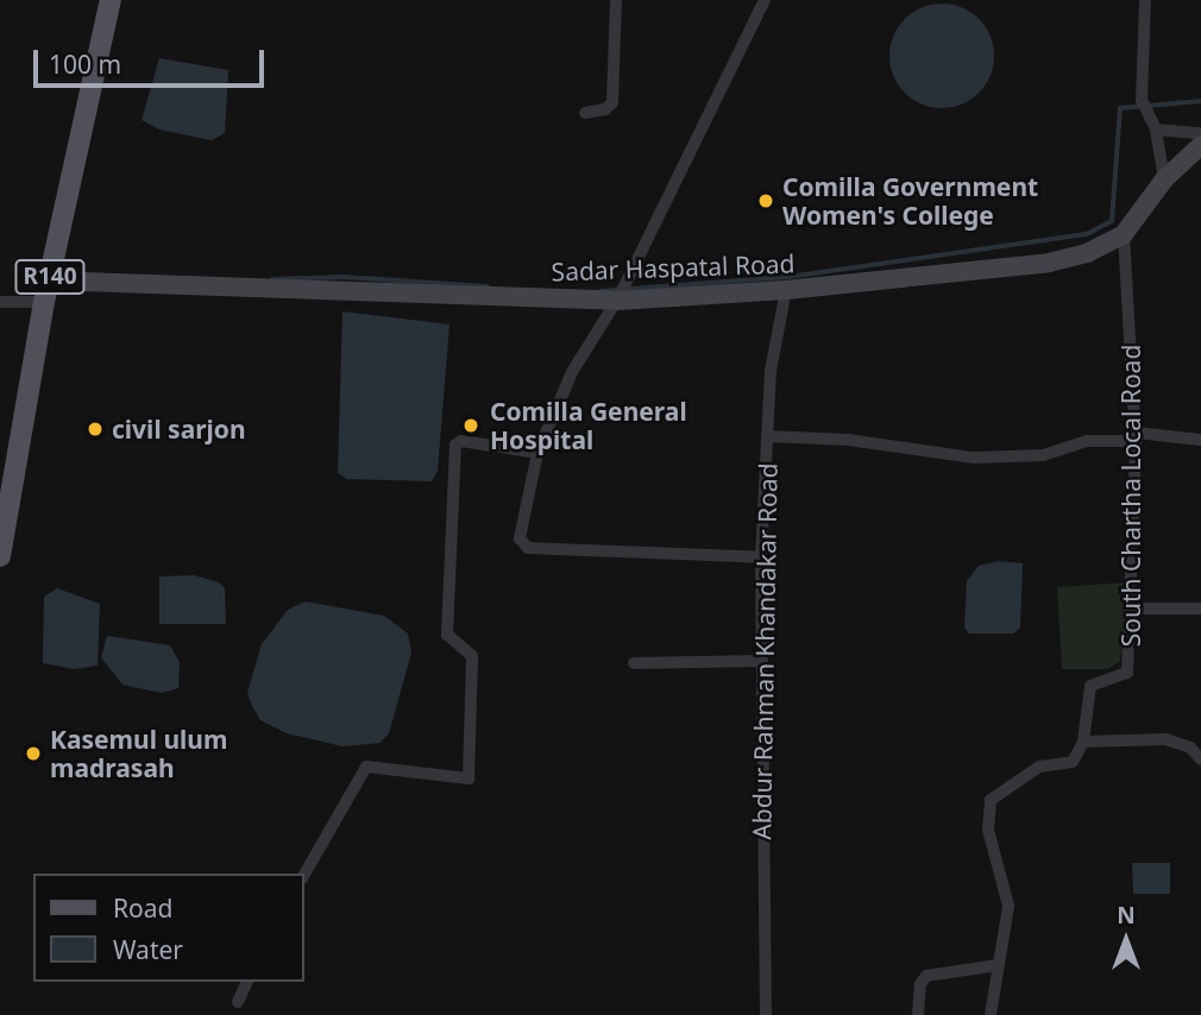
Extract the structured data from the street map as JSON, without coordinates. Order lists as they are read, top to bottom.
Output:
{
  "streets": {
    "main road": ["R140"],
    "street": ["Sadar Haspatal Road", "South Chartha Local Road", "Abdur Rahman Khandakar Road"]
  },
  "crossings": [
    ["Sadar Haspatal Road", "R140"],
    ["Sadar Haspatal Road", "South Chartha Local Road"],
    ["Sadar Haspatal Road", "Abdur Rahman Khandakar Road"]
  ],
  "places": [
    "Comilla Government Women's College",
    "Comilla General Hospital",
    "civil sarjon",
    "Kasemul ulum madrasah"
  ],
  "legend": ["Road", "Water"],
  "scale_bar": "100 m",
  "north": "top"
}
